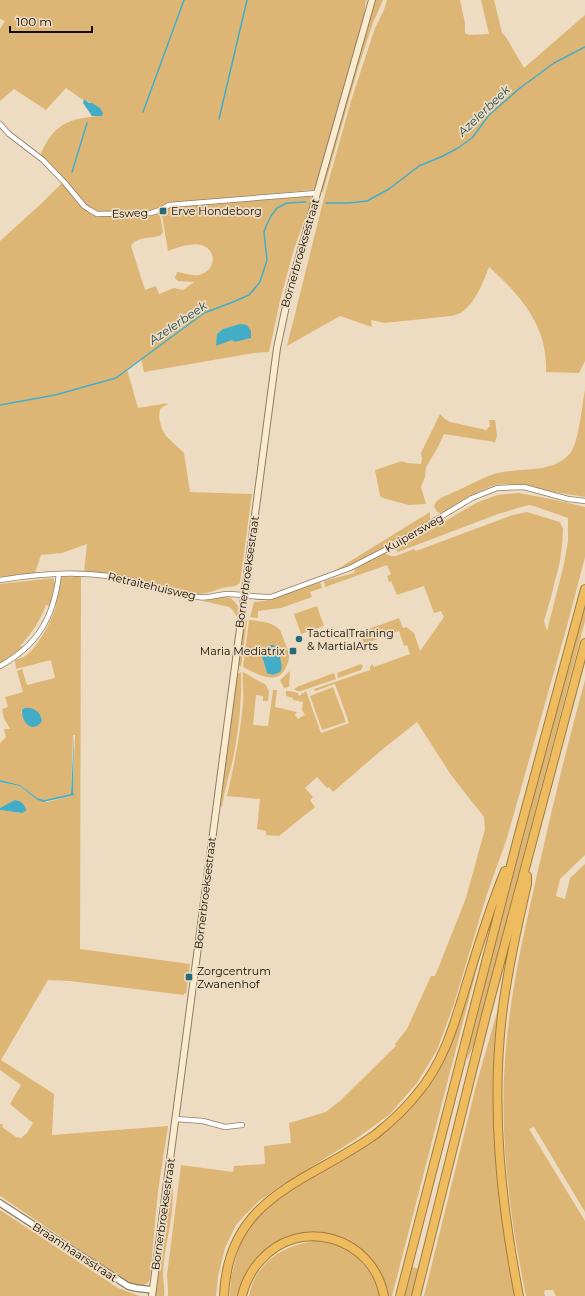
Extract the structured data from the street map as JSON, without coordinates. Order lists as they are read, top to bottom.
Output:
{
  "streets": {
    "main road": ["Bornerbroeksestraat"],
    "street": [
      "Esweg",
      "Kuipersweg",
      "Retraitehuisweg",
      "Braamhaarsstraat"
    ]
  },
  "crossings": [
    ["Esweg", "Bornerbroeksestraat"],
    ["Bornerbroeksestraat", "Kuipersweg"],
    ["Bornerbroeksestraat", "Retraitehuisweg"],
    ["Bornerbroeksestraat", "Braamhaarsstraat"],
    ["Kuipersweg", "Retraitehuisweg"]
  ],
  "water": ["Azelerbeek"],
  "places": {
    "transit": ["Erve Hondeborg", "Maria Mediatrix", "Zorgcentrum Zwanenhof"],
    "other": ["TacticalTraining & MartialArts"]
  },
  "scale_bar": "100 m"
}
